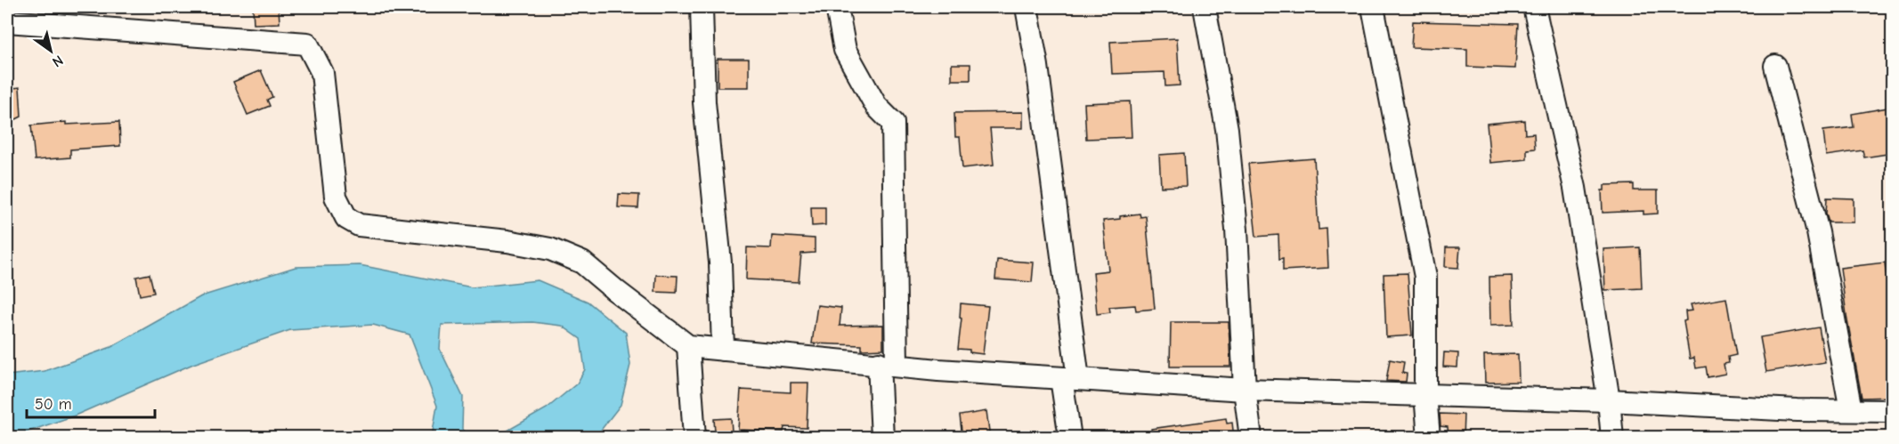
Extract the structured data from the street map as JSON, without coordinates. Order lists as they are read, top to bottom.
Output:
{
  "scale_bar": "50 m",
  "north": "bottom right"
}
